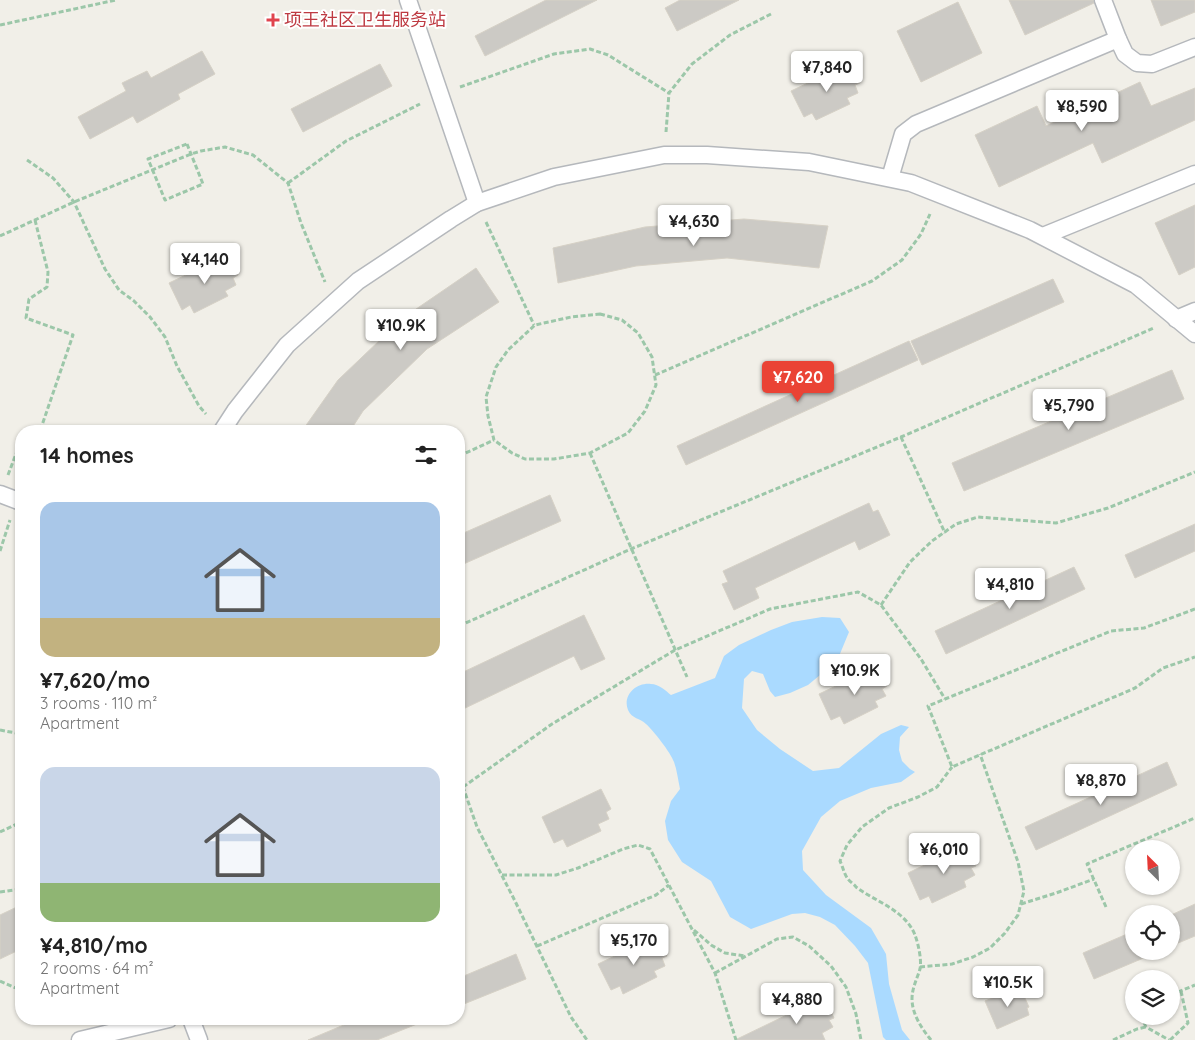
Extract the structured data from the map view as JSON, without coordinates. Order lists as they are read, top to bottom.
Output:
{
  "places": {
    "health": ["项王社区卫生服务站"]
  },
  "north": "top left",
  "page": {
    "price": [
      "¥7,840",
      "¥8,590",
      "¥4,630",
      "¥4,140",
      "¥10.9K",
      "¥7,620",
      "¥5,790",
      "¥4,810",
      "¥10.9K",
      "¥8,870",
      "¥6,010",
      "¥5,170",
      "¥10.5K",
      "¥4,880"
    ],
    "heading": "14 homes",
    "list": [
      {
        "name": "¥7,620/mo",
        "note": "3 rooms · 110 m² · Apartment"
      },
      {
        "name": "¥4,810/mo",
        "note": "2 rooms · 64 m² · Apartment"
      }
    ]
  }
}
